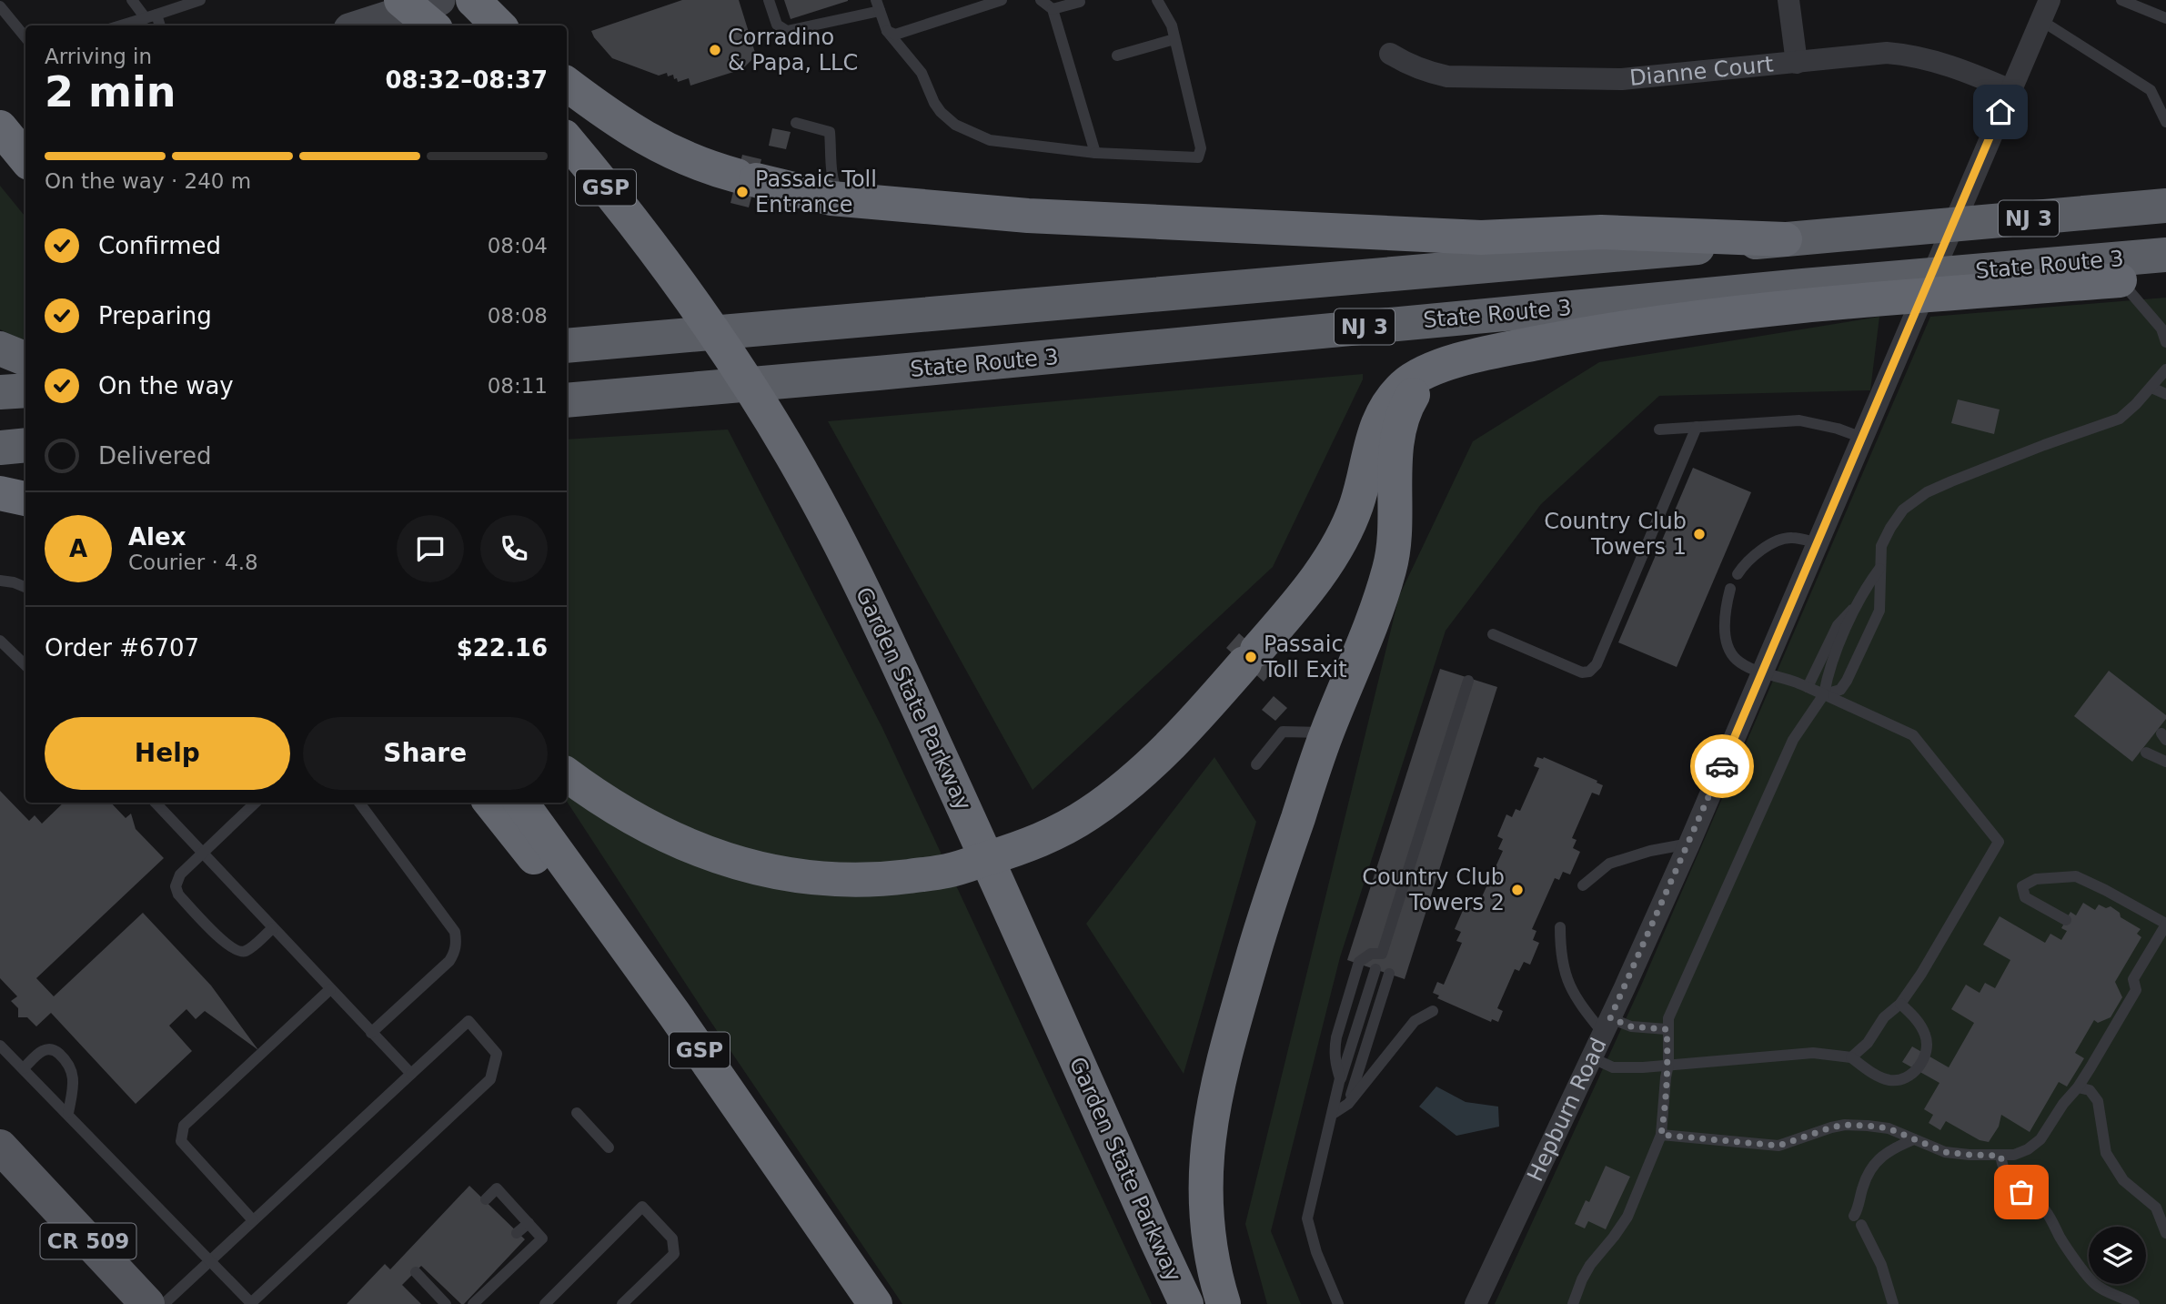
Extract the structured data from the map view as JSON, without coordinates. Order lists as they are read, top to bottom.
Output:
{
  "streets": {
    "highway": [
      "GSP",
      "NJ 3",
      "State Route 3",
      "Garden State Parkway"
    ],
    "main road": ["CR 509"],
    "street": ["Dianne Court", "Hepburn Road"]
  },
  "crossings": [
    ["Dianne Court", "Hepburn Road"]
  ],
  "places": [
    "Corradino & Papa, LLC",
    "Passaic Toll Entrance",
    "Country Club Towers 1",
    "Passaic Toll Exit",
    "Country Club Towers 2"
  ],
  "page": {
    "heading": ["2 min", "Arriving in", "08:32–08:37"],
    "panel": [
      "Alex",
      "Courier · 4.8",
      "Order #6707",
      "$22.16"
    ],
    "bar": "On the way · 240 m",
    "list": [
      ["Confirmed", "08:04"],
      ["Preparing", "08:08"],
      ["On the way", "08:11"],
      "Delivered"
    ],
    "round": "A",
    "buttons": ["Help", "Share"]
  }
}
